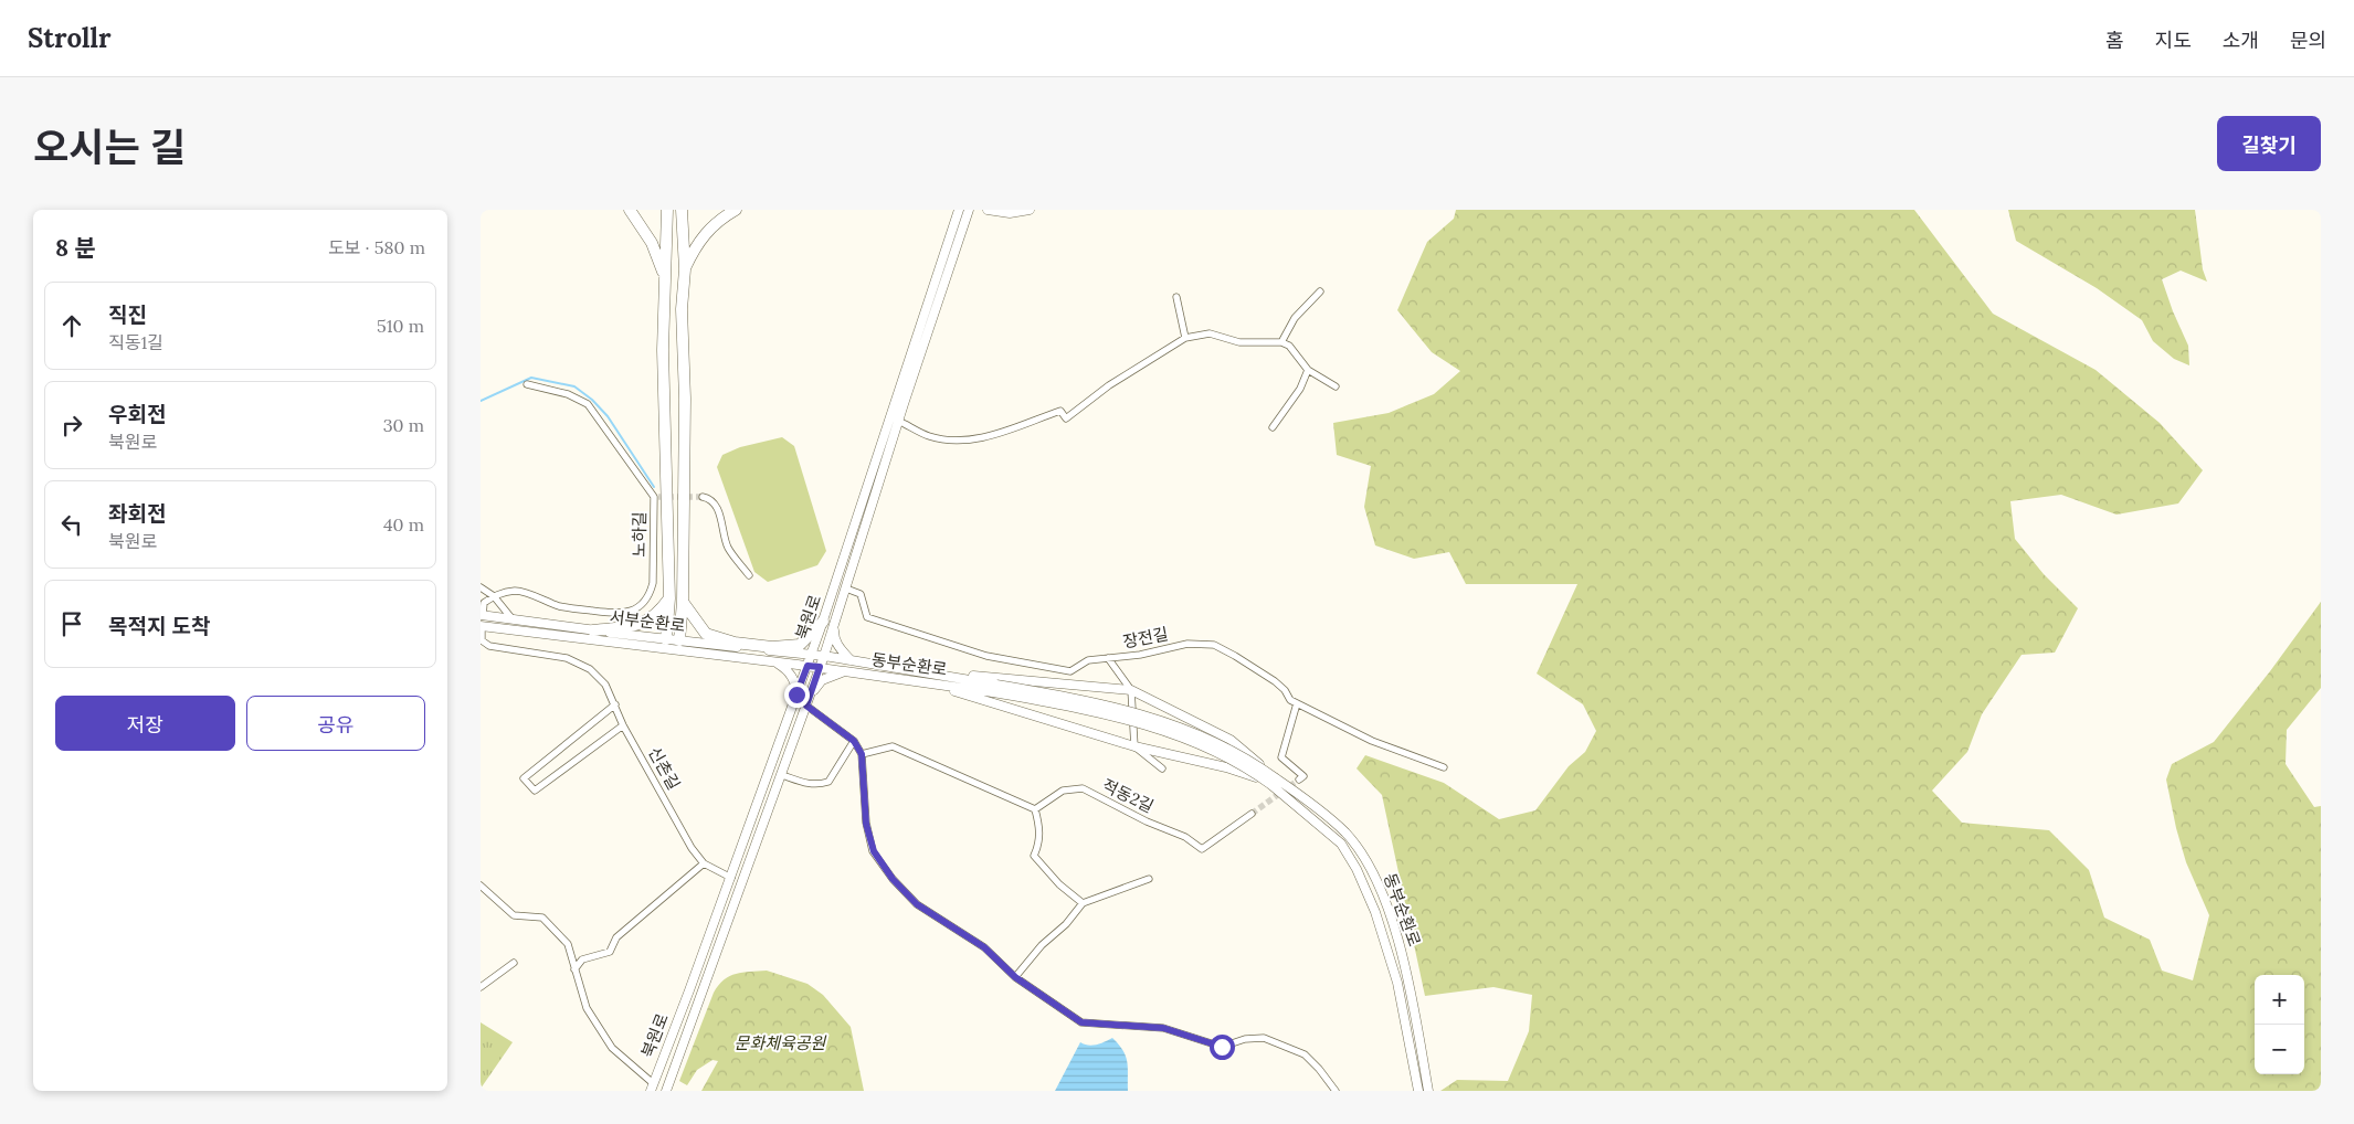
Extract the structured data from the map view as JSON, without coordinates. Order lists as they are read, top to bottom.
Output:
{
  "streets": {
    "street": [
      "노하길",
      "북원로",
      "서부순환로",
      "장전길",
      "동부순환로",
      "신촌길",
      "적동2길"
    ]
  },
  "crossings": [
    ["북원로", "서부순환로"],
    ["북원로", "장전길"],
    ["북원로", "동부순환로"],
    ["북원로", "신촌길"],
    ["서부순환로", "동부순환로"],
    ["서부순환로", "신촌길"]
  ],
  "parks": ["문화체육공원"],
  "page": {
    "header": "Strollr",
    "nav": [
      "홈",
      "지도",
      "소개",
      "문의"
    ],
    "title": "오시는 길",
    "buttons": [
      "길찾기",
      ["저장", "공유"]
    ],
    "heading": ["8 분", "도보 · 580 m"],
    "list": [
      ["직진", "직동1길", "510 m"],
      ["우회전", "북원로", "30 m"],
      ["좌회전", "북원로", "40 m"],
      "목적지 도착"
    ],
    "map_buttons": ["+", "−"]
  }
}
